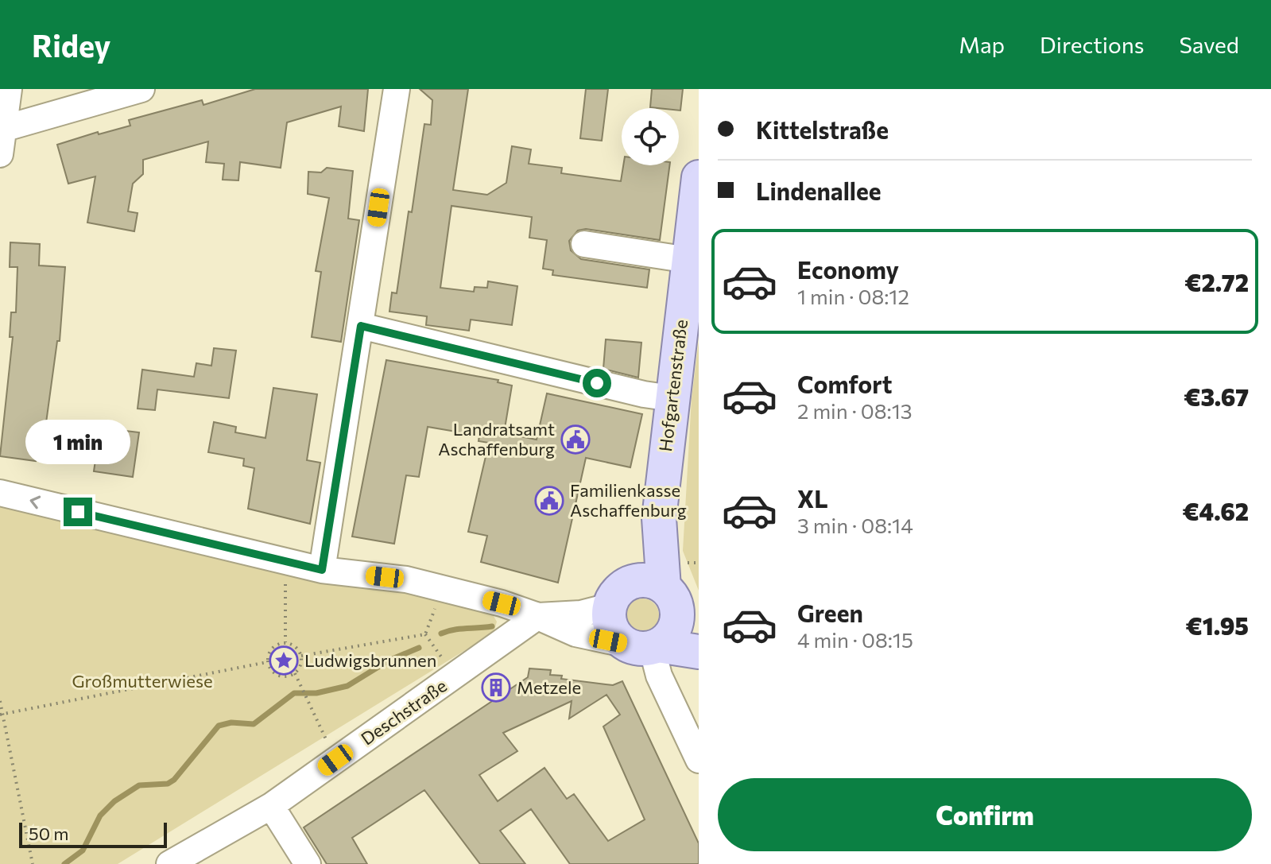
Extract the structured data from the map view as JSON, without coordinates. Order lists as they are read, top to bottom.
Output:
{
  "streets": {
    "main road": ["Hofgartenstraße"],
    "street": ["Deschstraße"]
  },
  "parks": ["Großmutterwiese"],
  "places": {
    "public building": ["Landratsamt Aschaffenburg", "Familienkasse Aschaffenburg"],
    "place": ["Ludwigsbrunnen"],
    "building": ["Metzele"]
  },
  "scale_bar": "50 m",
  "page": {
    "header": "Ridey",
    "nav": ["Map", "Directions", "Saved"],
    "banner": ["Kittelstraße", "Lindenallee"],
    "list": [
      {
        "name": "Economy",
        "note": "1 min · 08:12",
        "value": "€2.72"
      },
      {
        "name": "Comfort",
        "note": "2 min · 08:13",
        "value": "€3.67"
      },
      {
        "name": "XL",
        "note": "3 min · 08:14",
        "value": "€4.62"
      },
      {
        "name": "Green",
        "note": "4 min · 08:15",
        "value": "€1.95"
      }
    ],
    "bubble": "1 min",
    "buttons": "Confirm",
    "scale": "50 m"
  }
}
